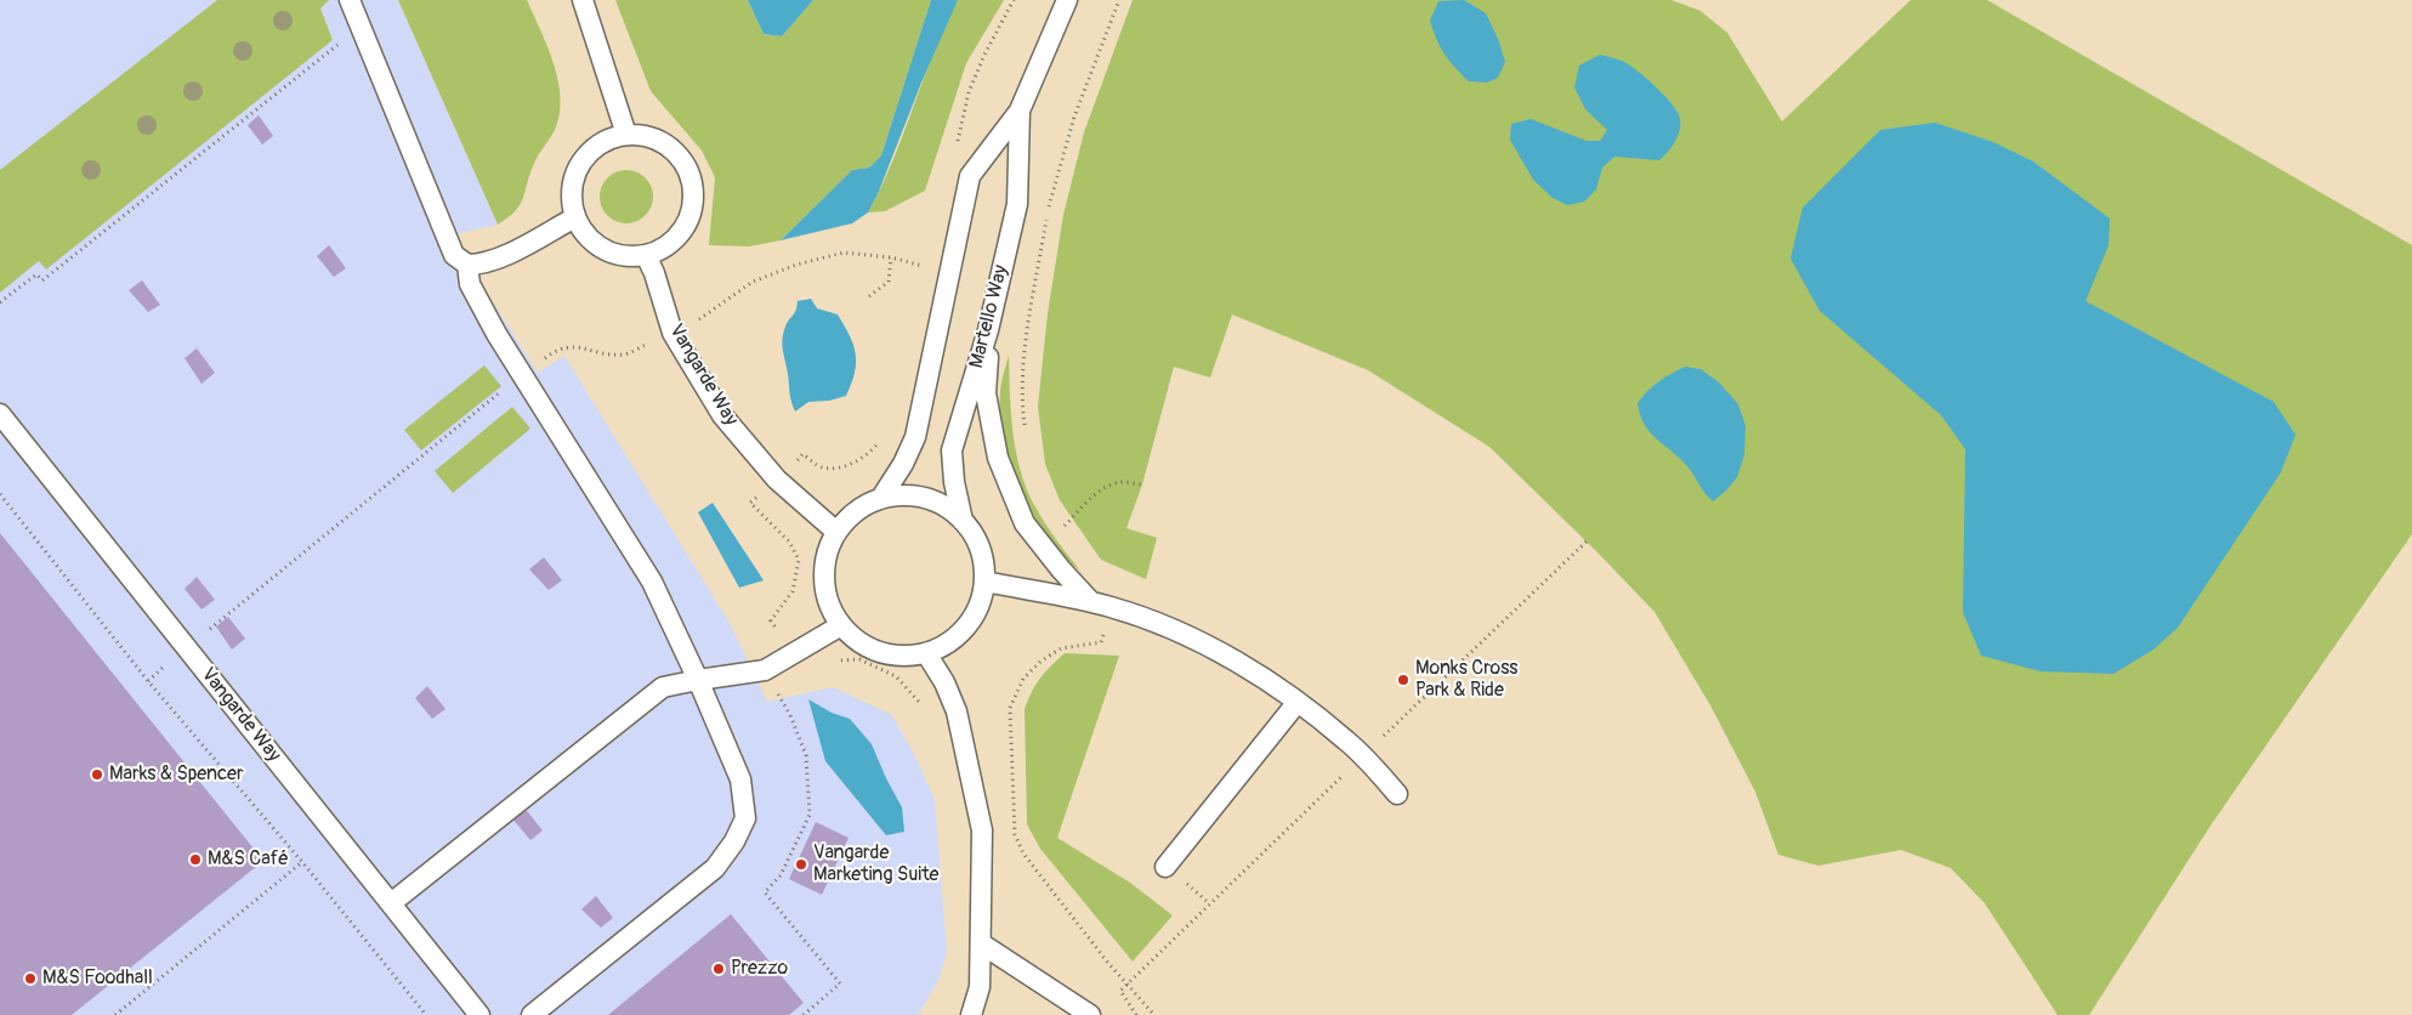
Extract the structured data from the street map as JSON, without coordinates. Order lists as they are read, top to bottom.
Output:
{
  "streets": {
    "lane": ["Martello Way", "Vangarde Way"]
  },
  "crossings": [
    ["Martello Way", "Vangarde Way"]
  ],
  "places": [
    "Monks Cross Park & Ride",
    "Marks & Spencer",
    "M&S Café",
    "Vangarde Marketing Suite",
    "Prezzo",
    "M&S Foodhall"
  ]
}
